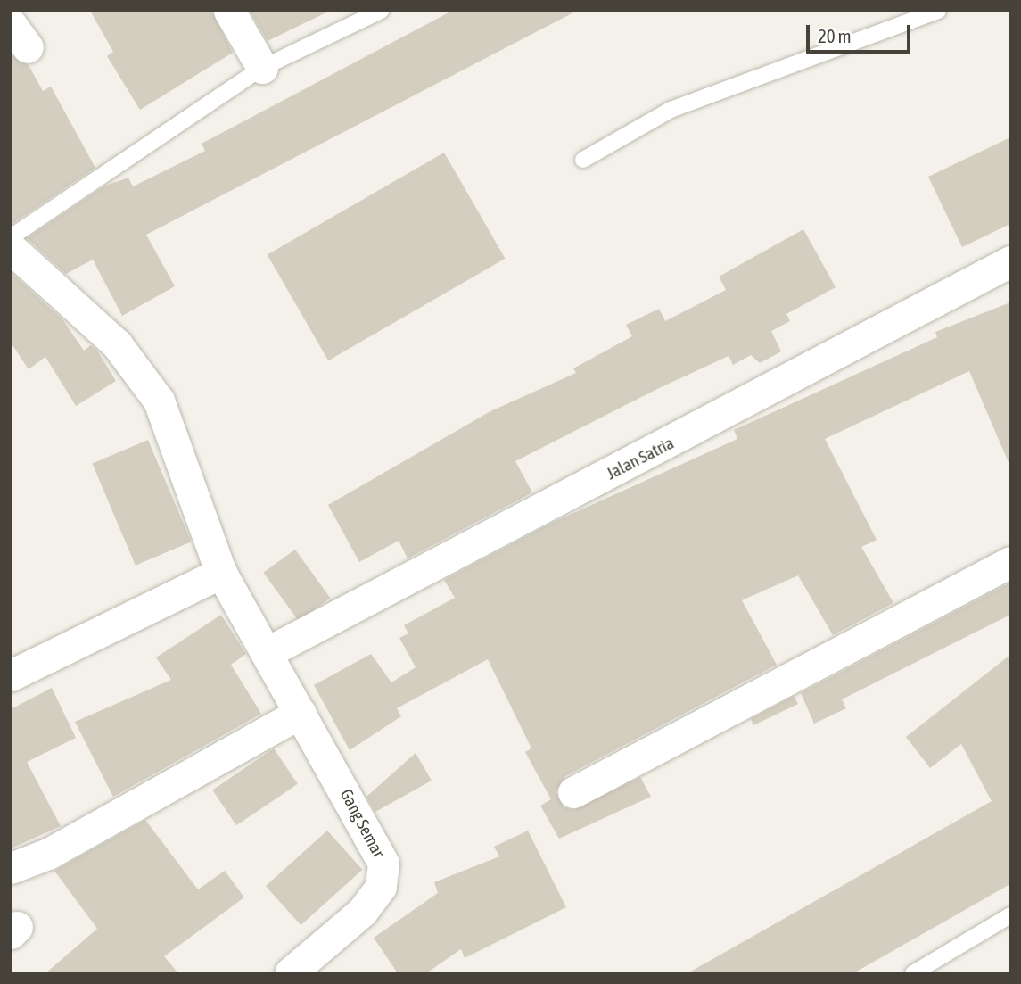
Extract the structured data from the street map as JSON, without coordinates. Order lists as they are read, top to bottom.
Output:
{
  "streets": {
    "street": ["Jalan Satria", "Gang Semar"]
  },
  "crossings": [
    ["Jalan Satria", "Gang Semar"]
  ],
  "scale_bar": "20 m"
}
